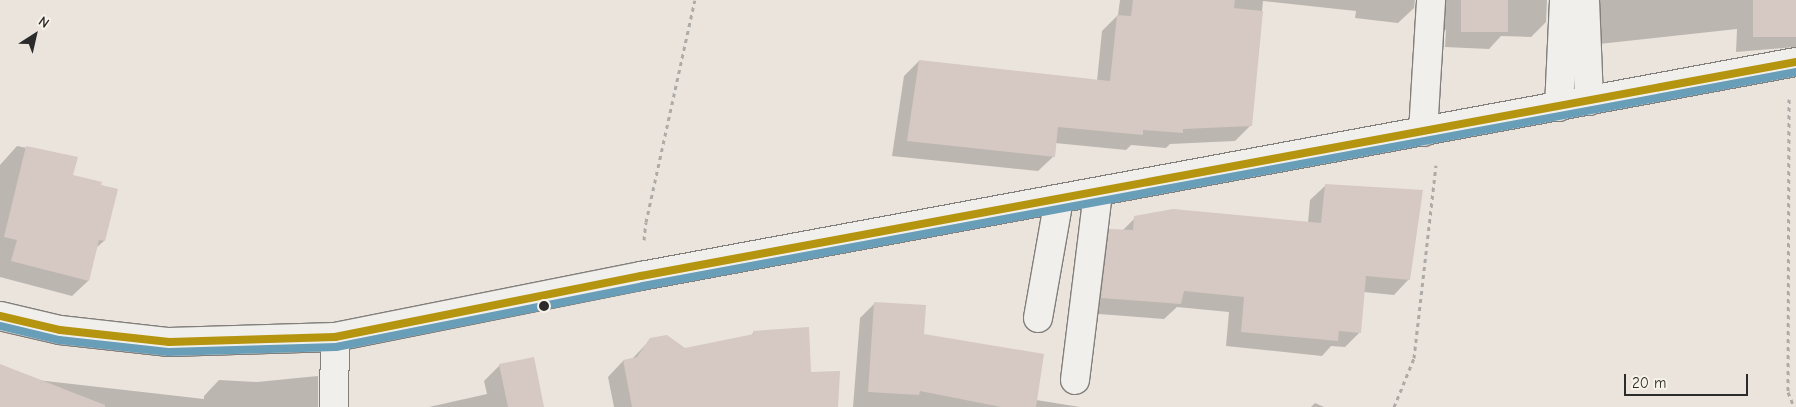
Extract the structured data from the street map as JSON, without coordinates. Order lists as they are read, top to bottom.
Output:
{
  "scale_bar": "20 m",
  "north": "top right"
}
